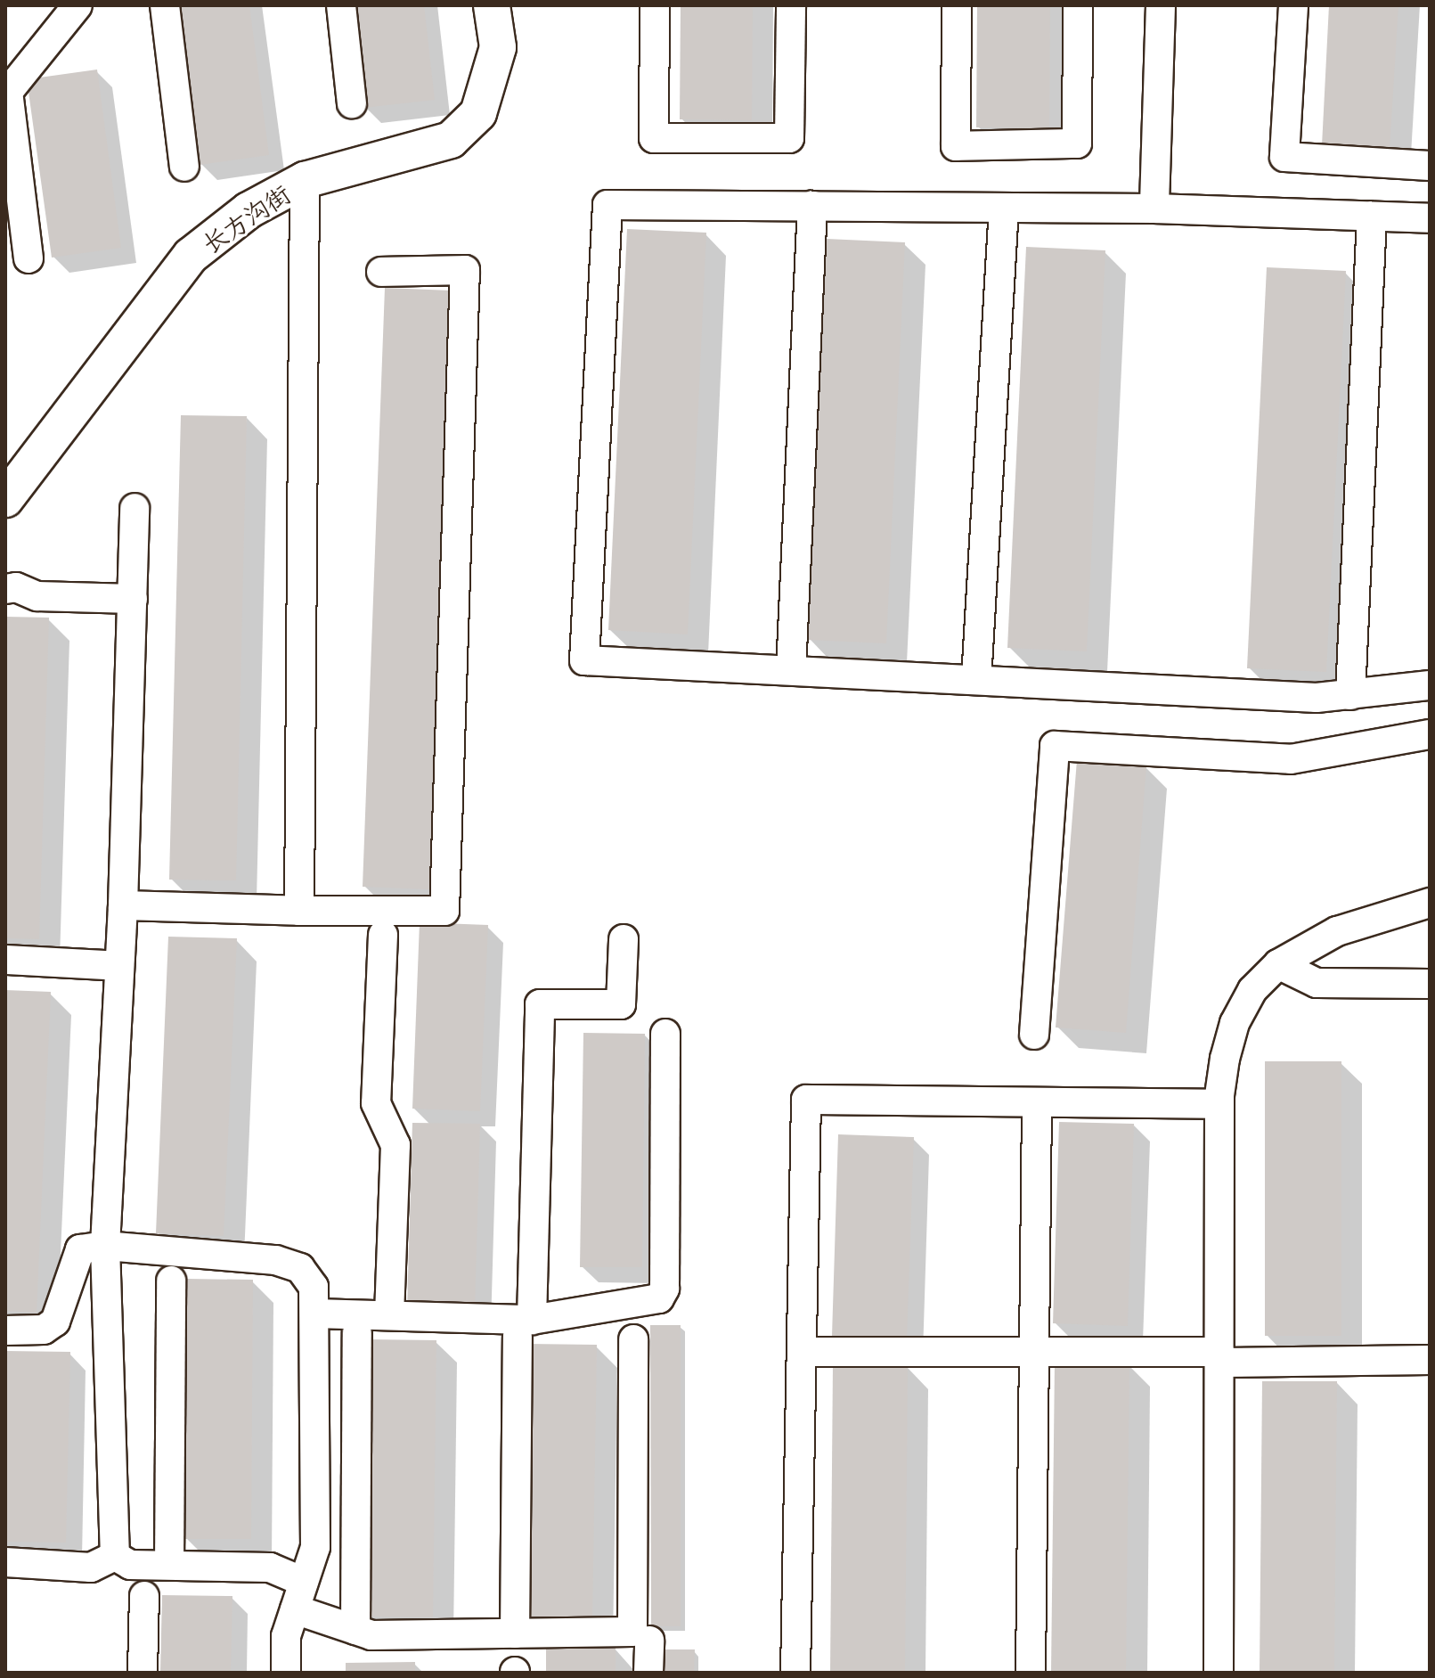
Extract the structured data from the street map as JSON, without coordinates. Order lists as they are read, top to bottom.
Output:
{
  "streets": {
    "street": ["长方沟街"]
  }
}
